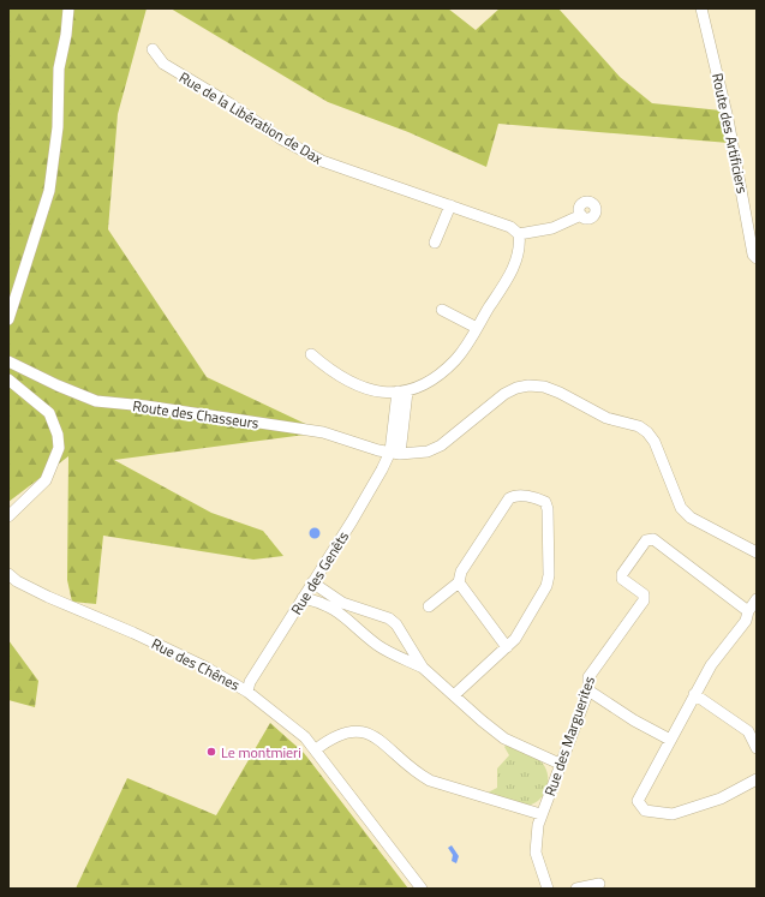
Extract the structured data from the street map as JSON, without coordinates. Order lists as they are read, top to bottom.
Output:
{
  "streets": {
    "street": [
      "Rue de la Libération de Dax",
      "Route des Artificiers",
      "Route des Chasseurs",
      "Rue des Genêts",
      "Rue des Chênes",
      "Rue des Marguerites"
    ]
  },
  "crossings": [
    ["Route des Chasseurs", "Rue des Genêts"],
    ["Rue des Genêts", "Rue des Chênes"]
  ],
  "places": ["Le montmieri"]
}
